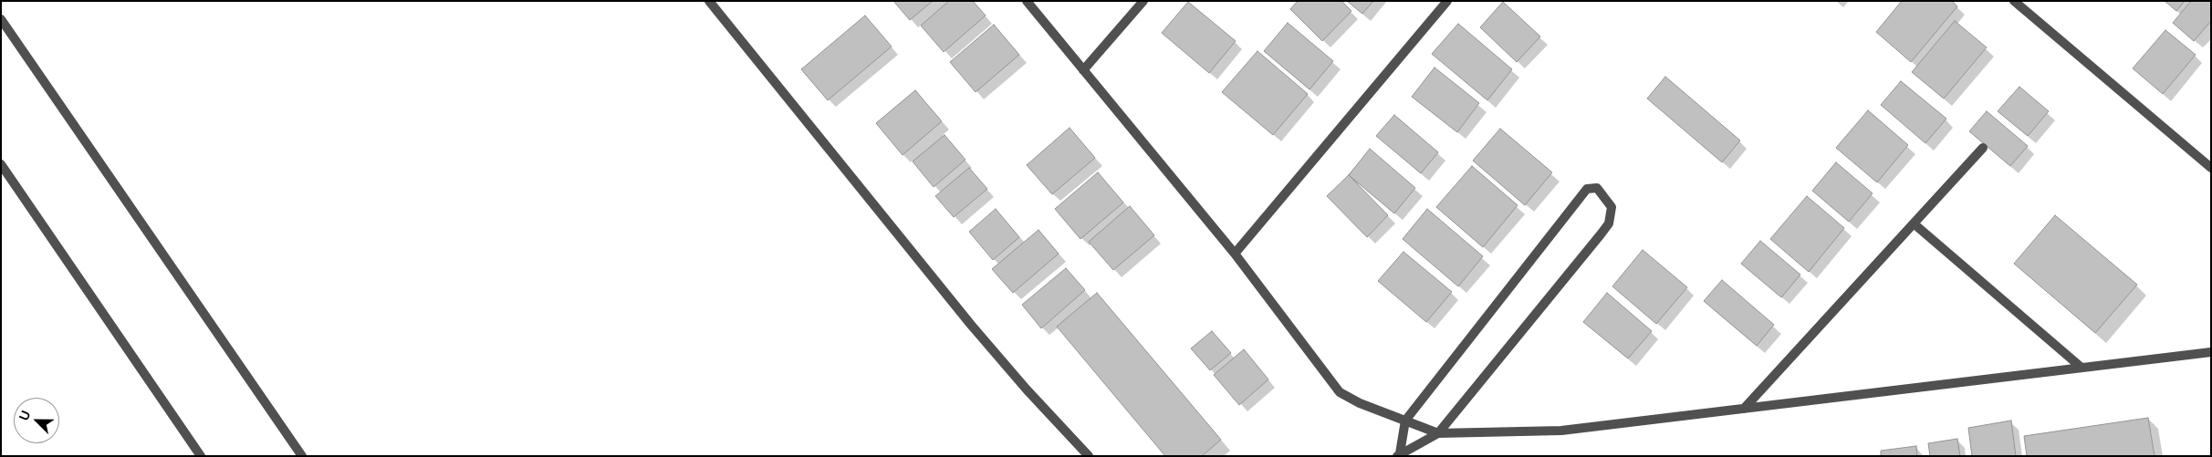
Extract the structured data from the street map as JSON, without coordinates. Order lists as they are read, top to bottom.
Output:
{
  "north": "top left"
}
